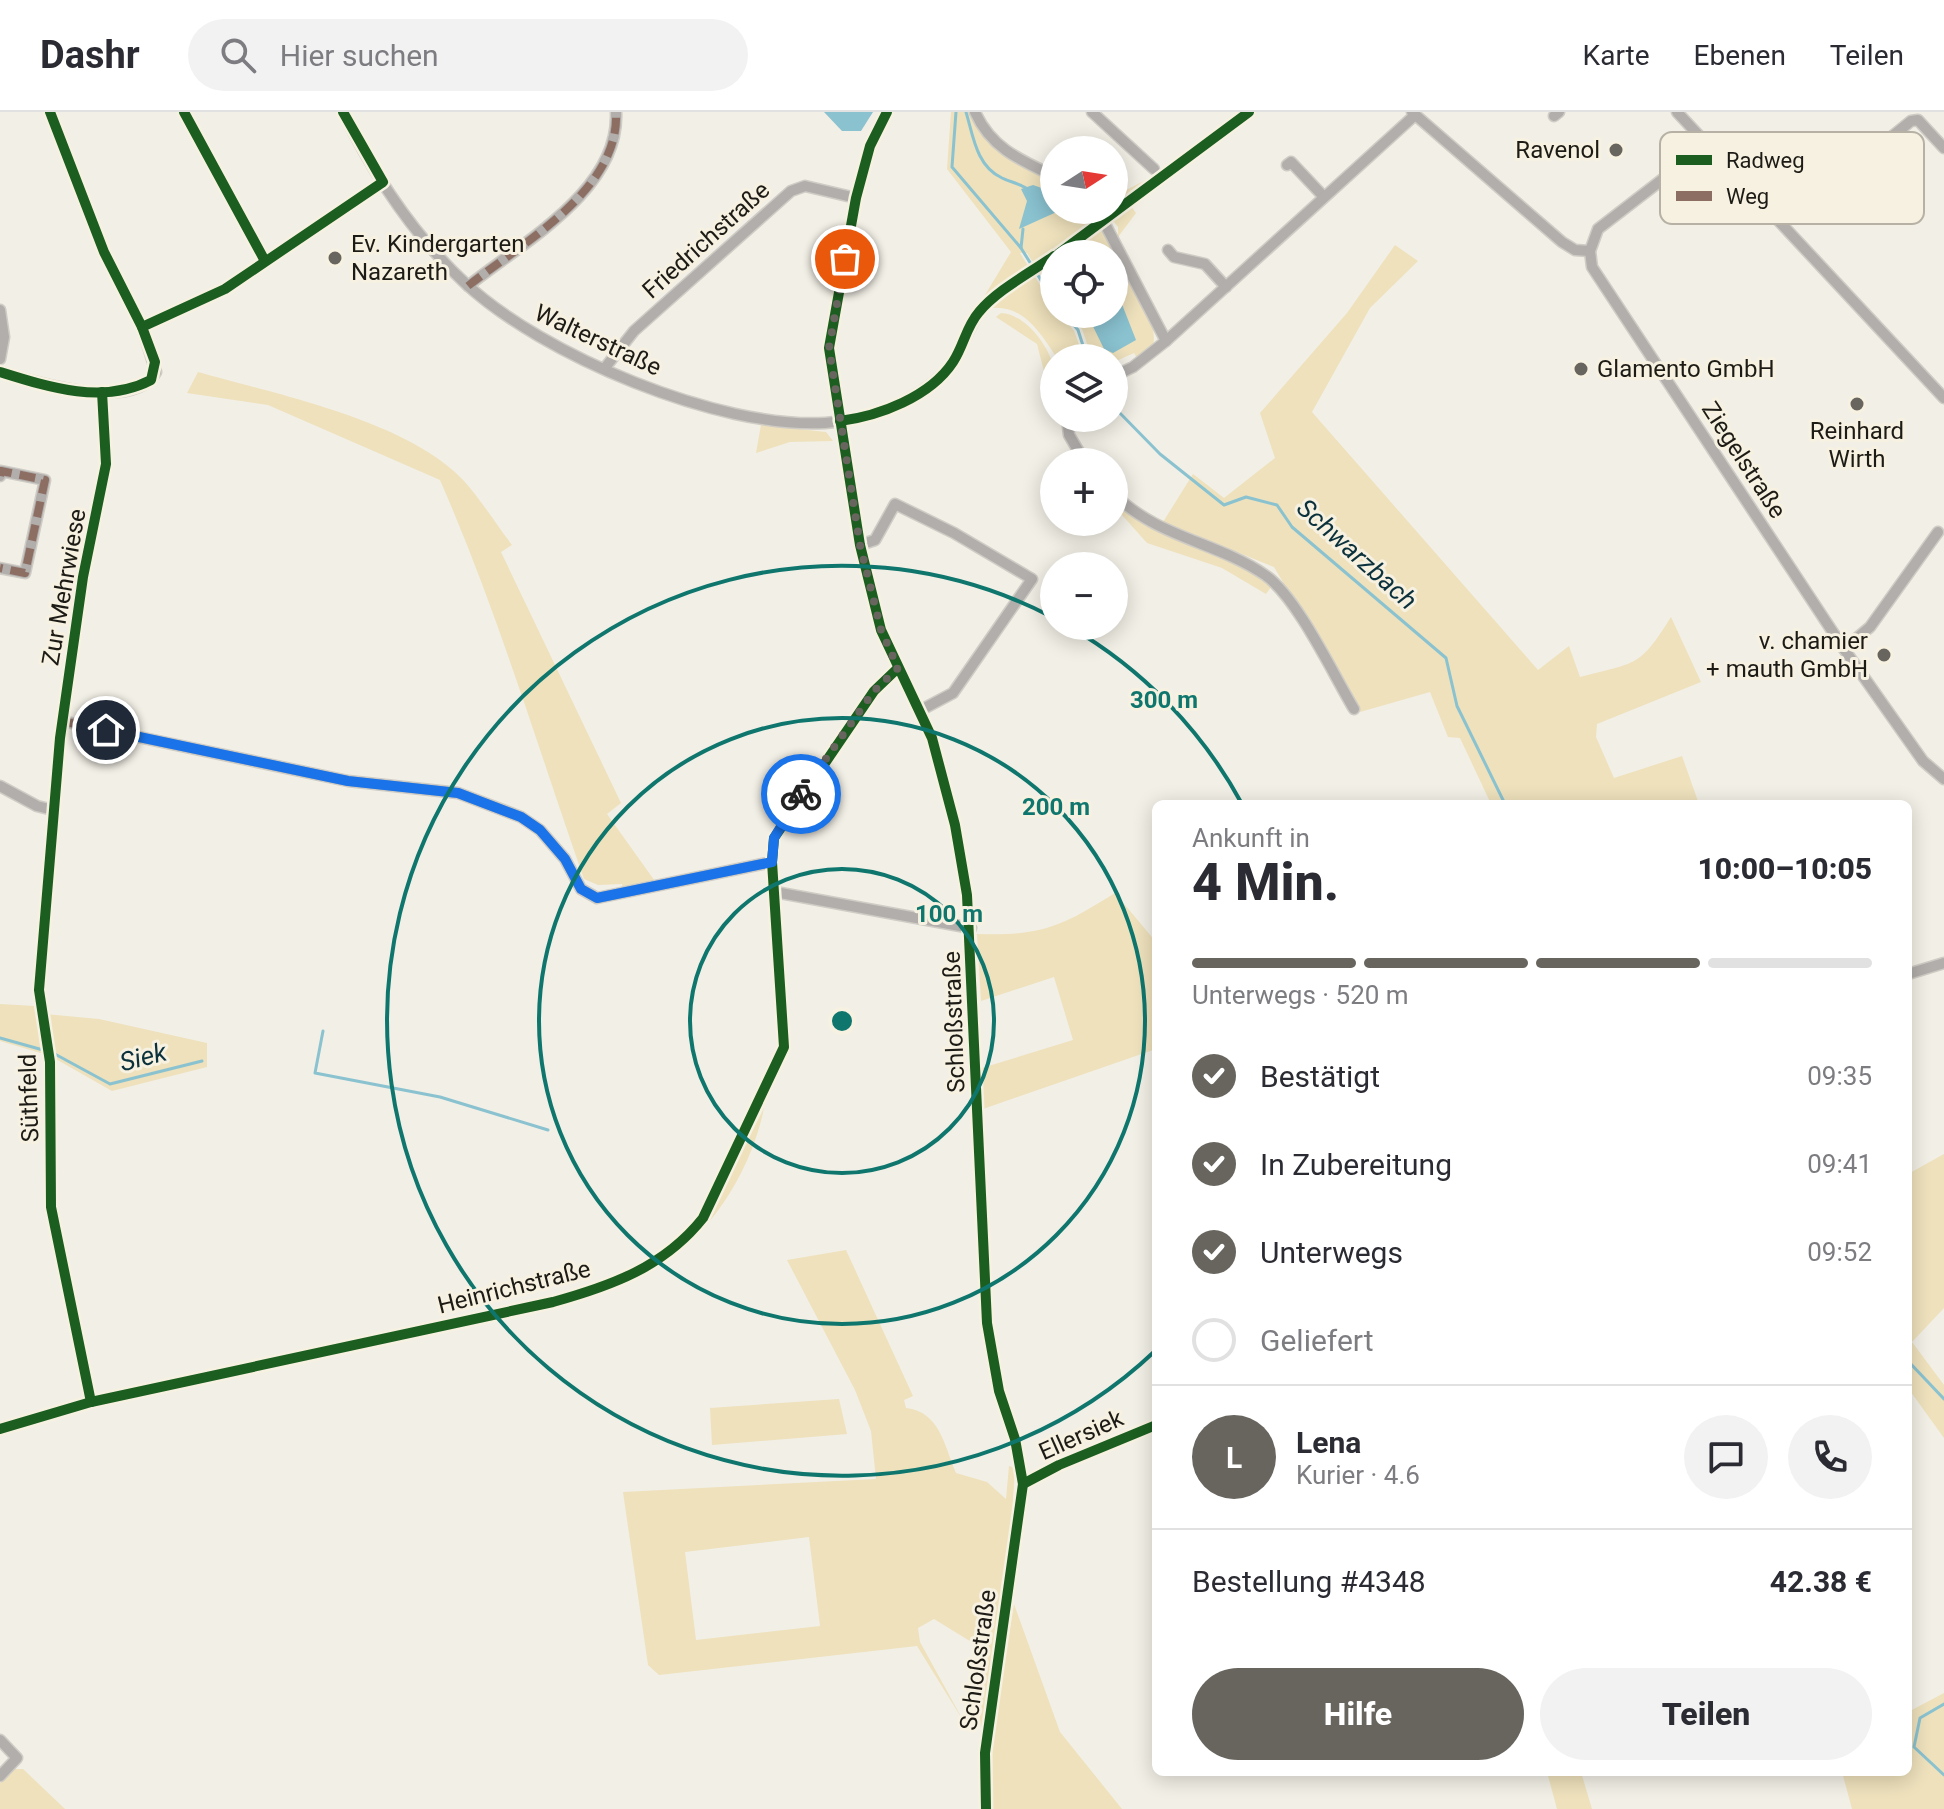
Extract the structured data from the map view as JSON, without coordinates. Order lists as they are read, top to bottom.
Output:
{
  "streets": {
    "street": [
      "Friedrichstraße",
      "Walterstraße",
      "Ziegelstraße",
      "Zur Mehrwiese",
      "Schloßstraße",
      "Süthfeld",
      "Heinrichstraße",
      "Ellersiek"
    ]
  },
  "crossings": [
    ["Friedrichstraße", "Walterstraße"],
    ["Friedrichstraße", "Schloßstraße"],
    ["Walterstraße", "Schloßstraße"],
    ["Zur Mehrwiese", "Süthfeld"],
    ["Schloßstraße", "Heinrichstraße"],
    ["Schloßstraße", "Ellersiek"],
    ["Süthfeld", "Heinrichstraße"]
  ],
  "water": ["Schwarzbach", "Siek"],
  "places": [
    "Ravenol",
    "Ev. Kindergarten Nazareth",
    "Glamento GmbH",
    "Reinhard Wirth",
    "v. chamier + mauth GmbH"
  ],
  "legend": ["Radweg", "Weg"],
  "north": "right",
  "page": {
    "header": "Dashr",
    "search": "Hier suchen",
    "nav": ["Karte", "Ebenen", "Teilen"],
    "map_buttons": ["+", "−"],
    "heading": ["4 Min.", "Ankunft in", "10:00–10:05"],
    "panel": [
      "Lena",
      "Kurier · 4.6",
      "Bestellung #4348",
      "42.38 €"
    ],
    "bar": "Unterwegs · 520 m",
    "list": [
      ["Bestätigt", "09:35"],
      ["In Zubereitung", "09:41"],
      ["Unterwegs", "09:52"],
      "Geliefert"
    ],
    "round": "L",
    "buttons": ["Hilfe", "Teilen"]
  },
  "rings": ["300 m", "200 m", "100 m"]
}
